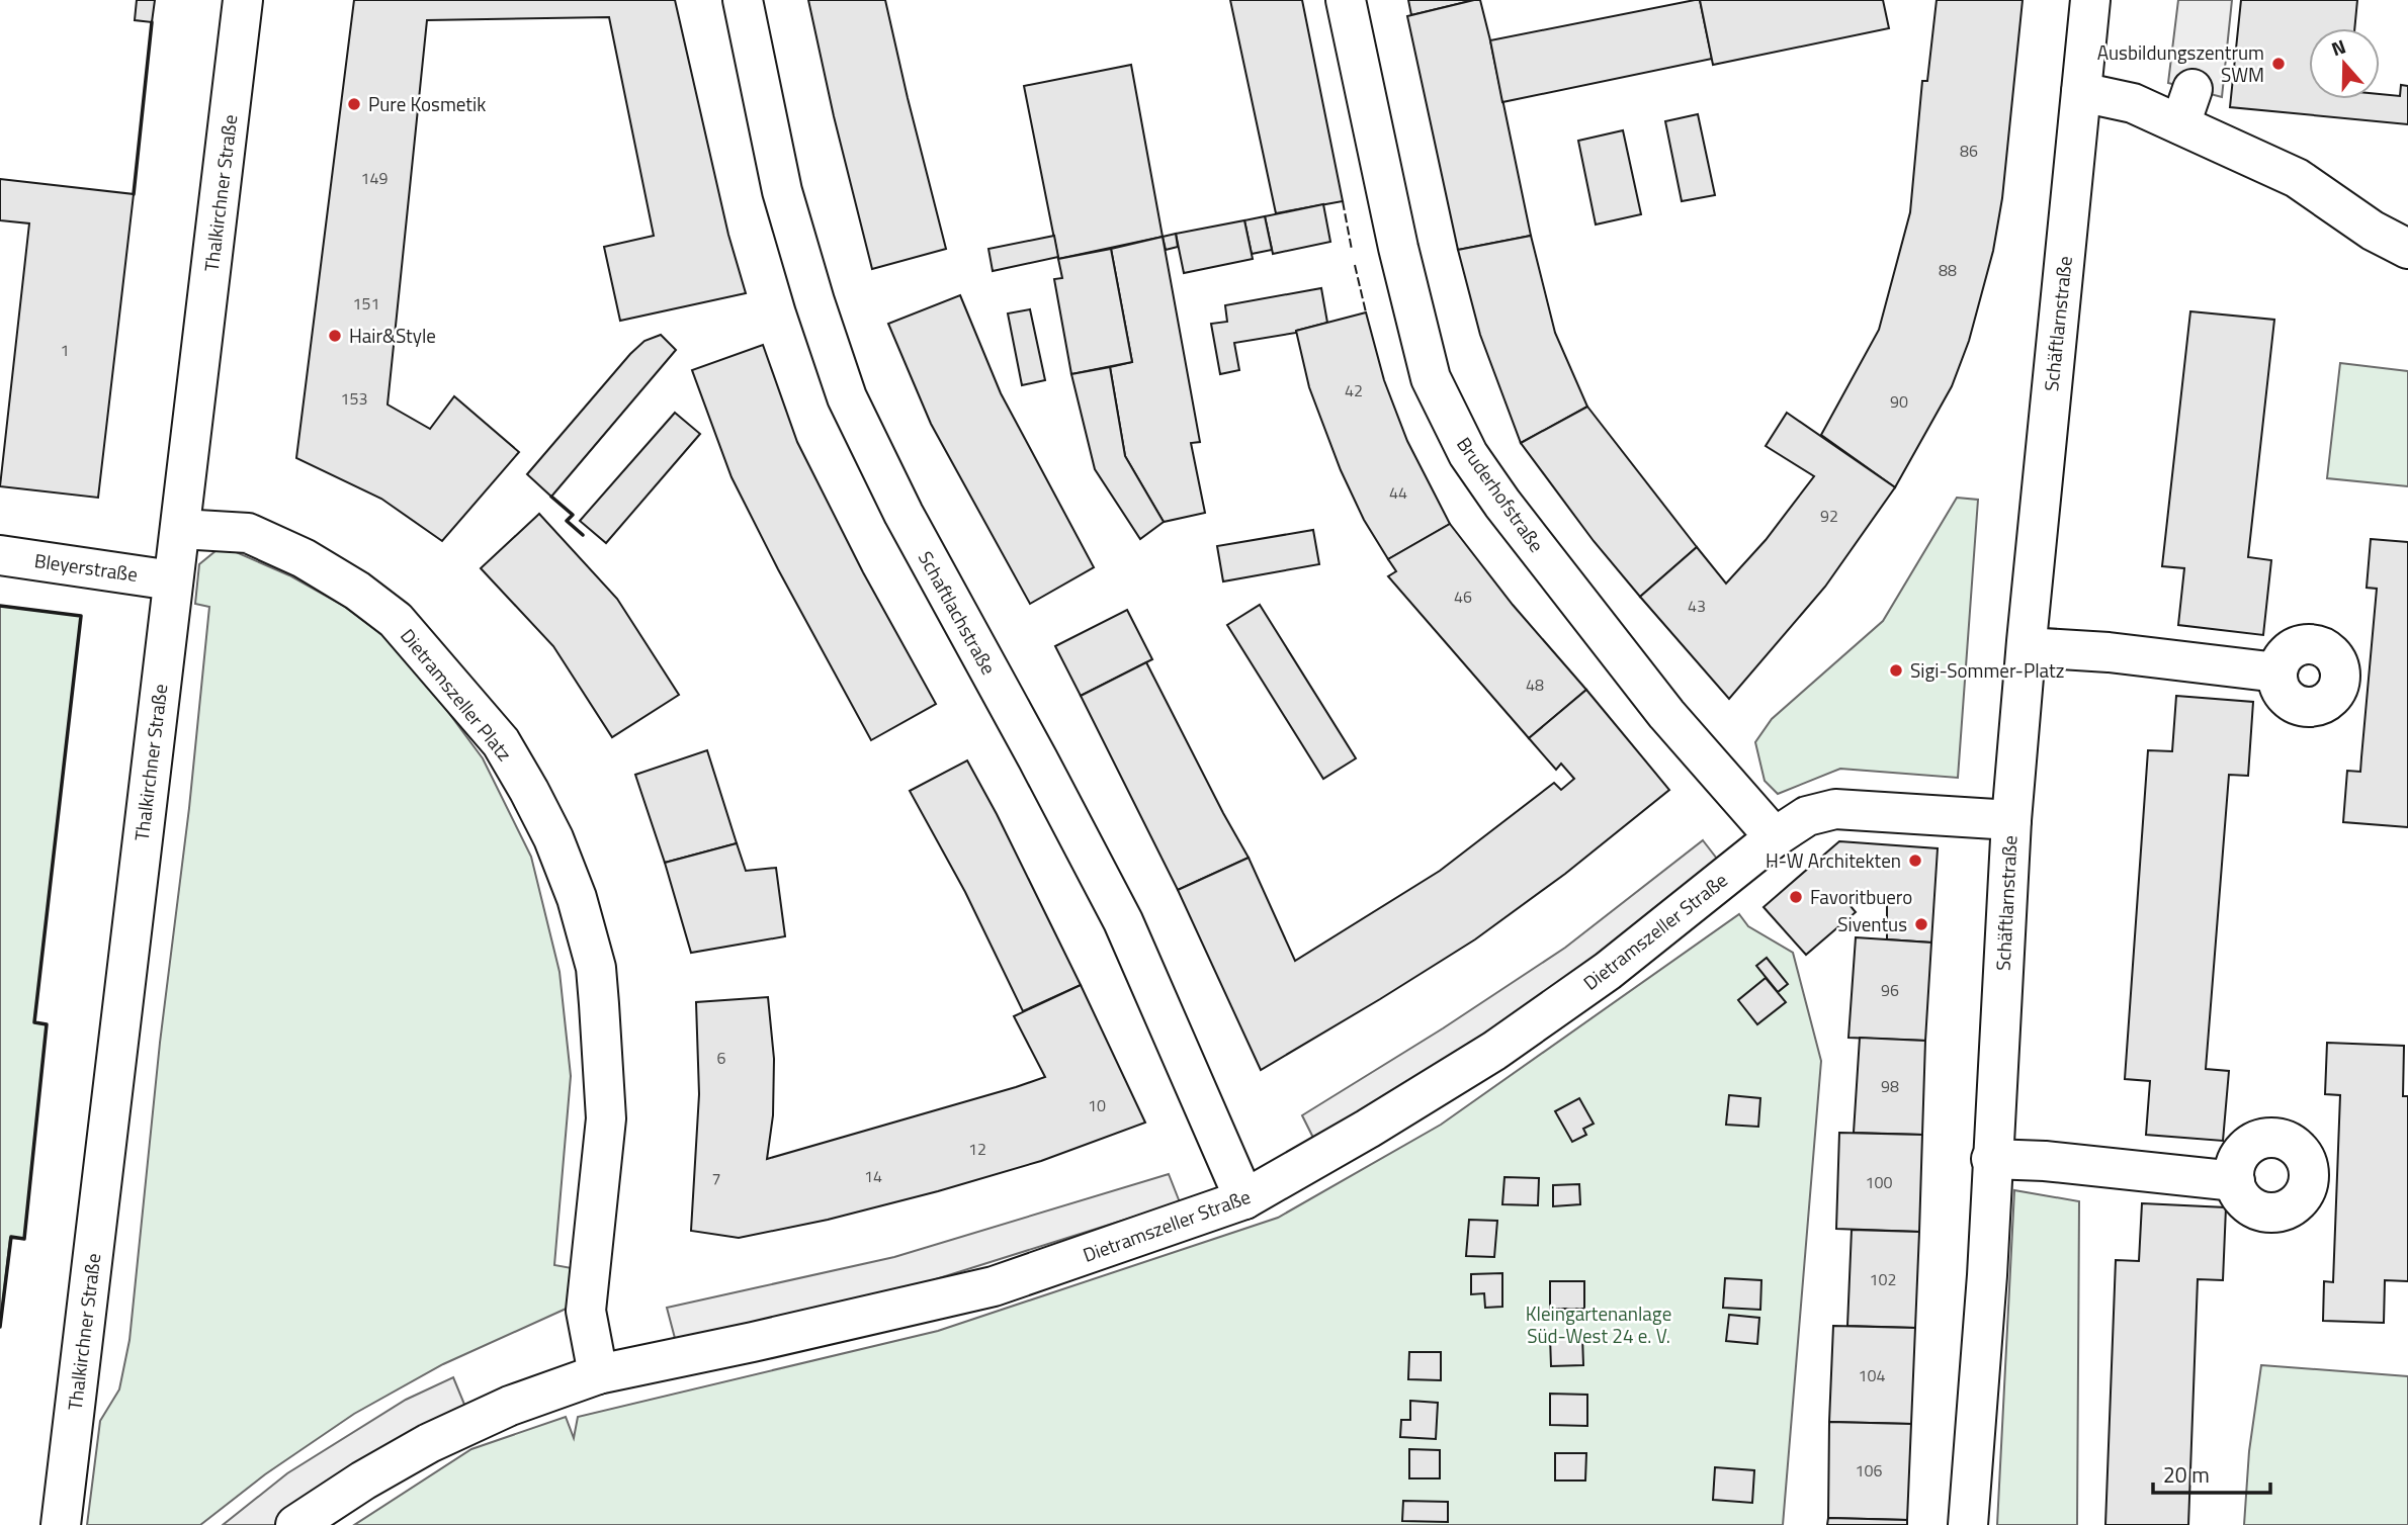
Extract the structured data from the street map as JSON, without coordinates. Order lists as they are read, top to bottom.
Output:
{
  "streets": {
    "street": [
      "Thalkirchner Straße",
      "Schäftlarnstraße",
      "Bruderhofstraße",
      "Bleyerstraße",
      "Schaftlachstraße",
      "Dietramszeller Platz",
      "Dietramszeller Straße"
    ]
  },
  "crossings": [
    ["Thalkirchner Straße", "Bleyerstraße"],
    ["Thalkirchner Straße", "Dietramszeller Platz"],
    ["Schäftlarnstraße", "Dietramszeller Straße"],
    ["Bruderhofstraße", "Dietramszeller Straße"],
    ["Schaftlachstraße", "Dietramszeller Straße"],
    ["Dietramszeller Platz", "Dietramszeller Straße"]
  ],
  "parks": ["Kleingartenanlage Süd-West 24 e. V."],
  "places": [
    "Ausbildungszentrum SWM",
    "Pure Kosmetik",
    "Hair&Style",
    "Sigi-Sommer-Platz",
    "H-W Architekten",
    "Favoritbuero",
    "Siventus"
  ],
  "house_numbers": [
    "86",
    "149",
    "88",
    "151",
    "1",
    "42",
    "153",
    "90",
    "44",
    "92",
    "46",
    "43",
    "48",
    "96",
    "6",
    "98",
    "10",
    "12",
    "14",
    "7",
    "100",
    "102",
    "104",
    "106"
  ],
  "scale_bar": "20 m",
  "north": "top"
}
